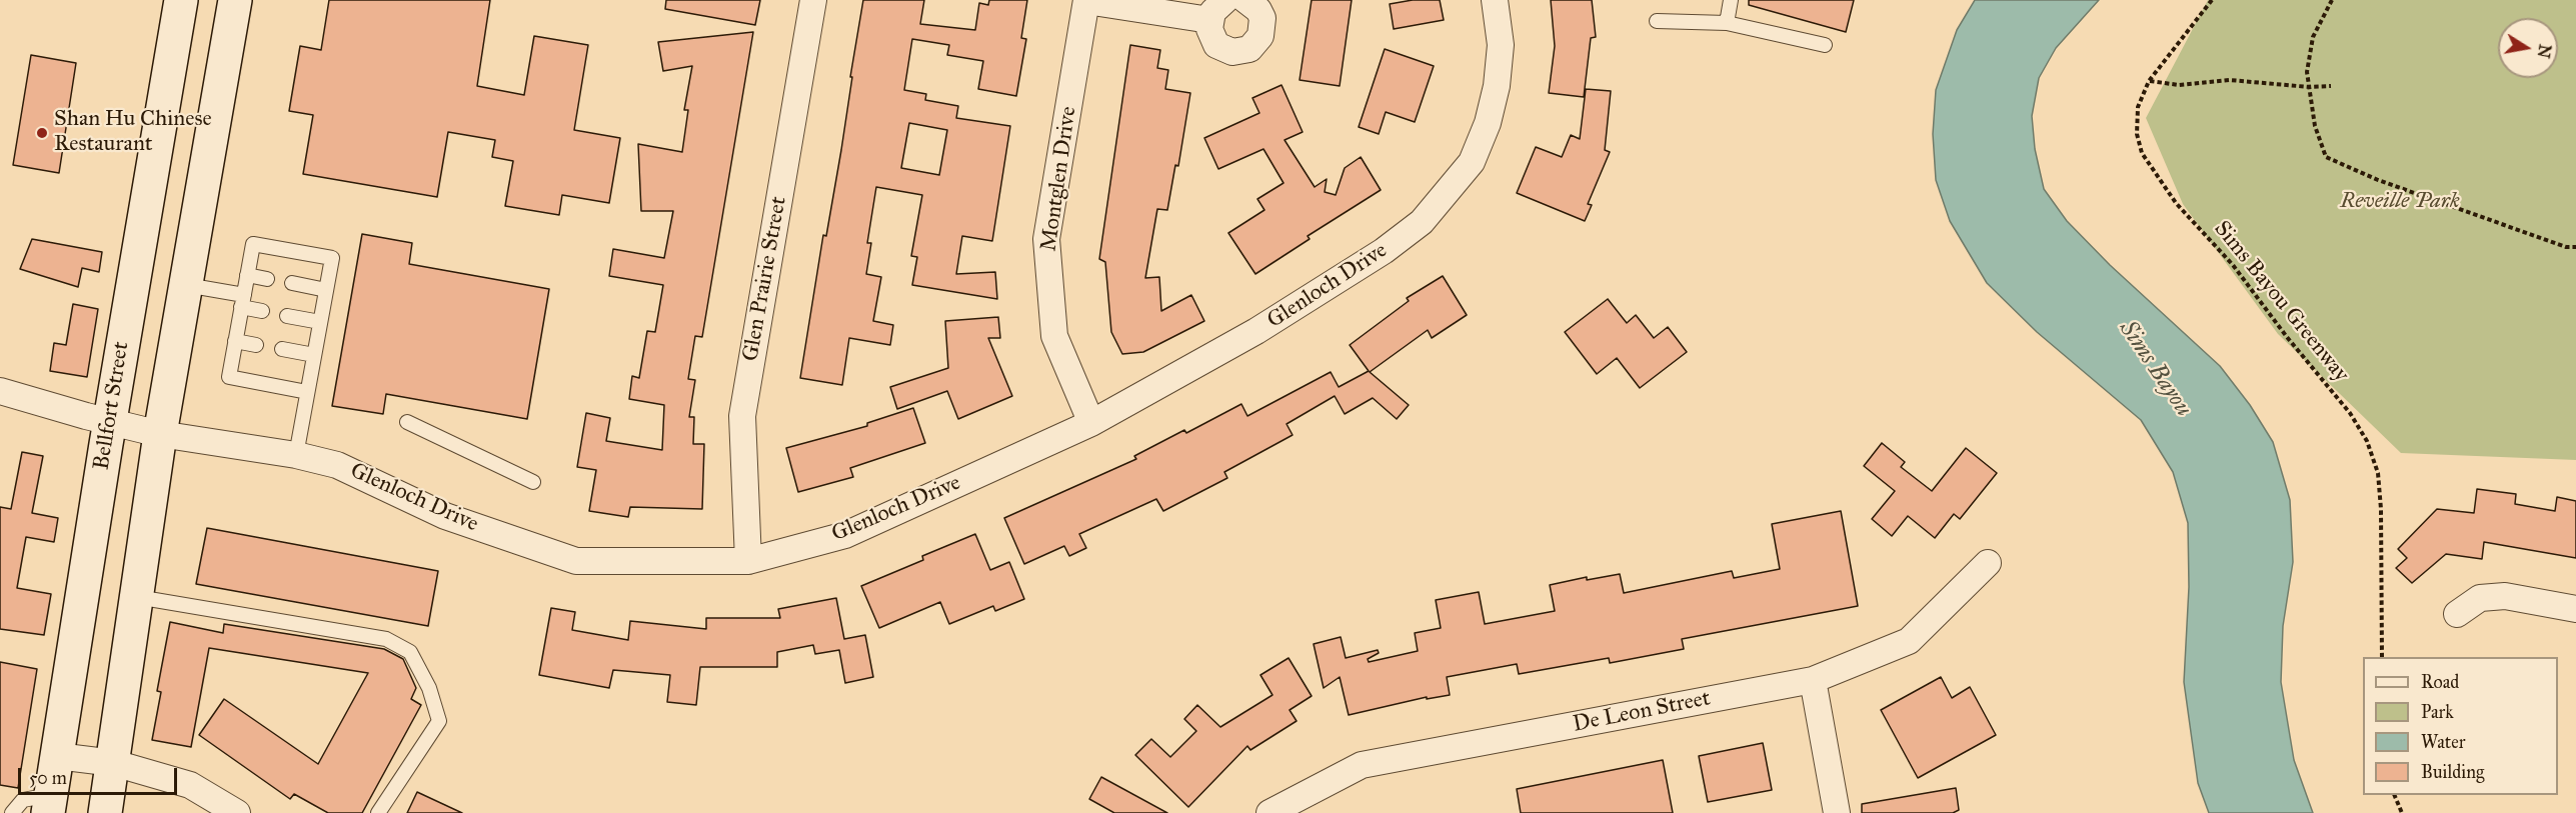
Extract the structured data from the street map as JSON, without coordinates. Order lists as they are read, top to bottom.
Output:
{
  "streets": {
    "main road": ["Bellfort Street"],
    "street": [
      "Montglen Drive",
      "Glen Prairie Street",
      "Glenloch Drive",
      "De Leon Street"
    ],
    "path": ["Sims Bayou Greenway"]
  },
  "crossings": [
    ["Montglen Drive", "Glenloch Drive"],
    ["Glen Prairie Street", "Glenloch Drive"],
    ["Glenloch Drive", "Bellfort Street"]
  ],
  "water": ["Sims Bayou"],
  "parks": ["Reveille Park"],
  "places": ["Shan Hu Chinese Restaurant"],
  "legend": [
    "Road",
    "Park",
    "Water",
    "Building"
  ],
  "scale_bar": "50 m",
  "north": "right"
}
